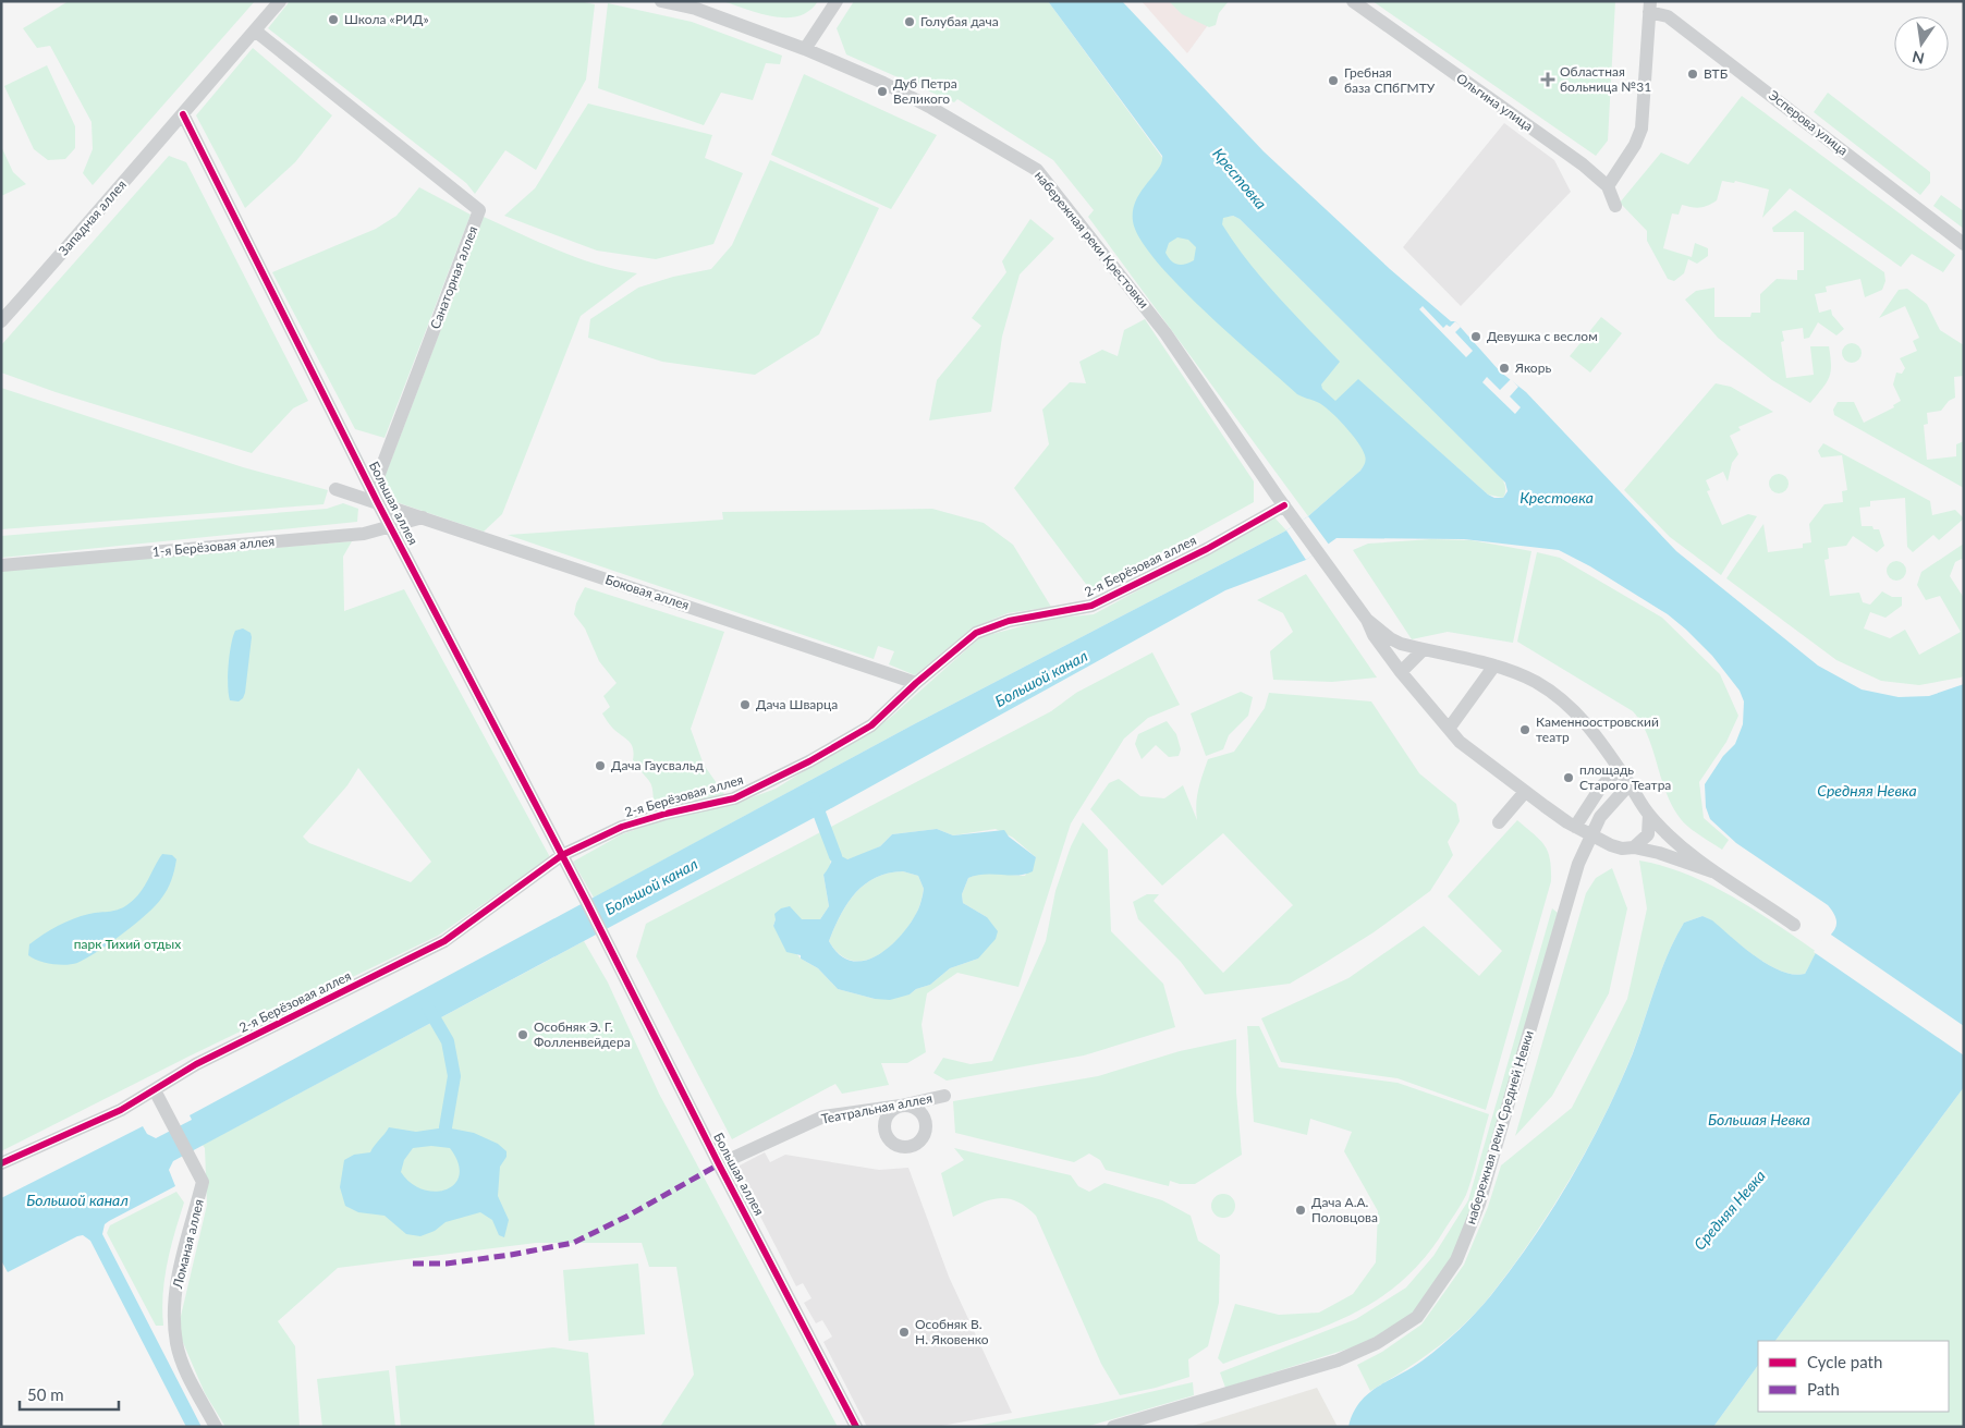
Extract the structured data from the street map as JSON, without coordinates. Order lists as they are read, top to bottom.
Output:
{
  "streets": {
    "street": [
      "Ольгина улица",
      "Эсперова улица",
      "Западная аллея",
      "набережная реки Крестовки",
      "Санаторная аллея",
      "Большая аллея",
      "1-я Берёзовая аллея",
      "2-я Берёзовая аллея",
      "Боковая аллея",
      "Театральная аллея",
      "набережная реки Средней Невки",
      "Ломаная аллея"
    ]
  },
  "crossings": [
    ["Западная аллея", "Санаторная аллея"],
    ["Западная аллея", "Большая аллея"],
    ["набережная реки Крестовки", "2-я Берёзовая аллея"],
    ["Санаторная аллея", "Большая аллея"],
    ["Санаторная аллея", "Боковая аллея"],
    ["Большая аллея", "1-я Берёзовая аллея"],
    ["Большая аллея", "2-я Берёзовая аллея"],
    ["Большая аллея", "Боковая аллея"],
    ["Большая аллея", "Театральная аллея"],
    ["1-я Берёзовая аллея", "Боковая аллея"],
    ["2-я Берёзовая аллея", "Боковая аллея"],
    ["2-я Берёзовая аллея", "Ломаная аллея"]
  ],
  "water": [
    "Крестовка",
    "Большой канал",
    "Средняя Невка",
    "Большая Невка"
  ],
  "parks": ["парк Тихий отдых"],
  "places": {
    "other": [
      "Школа «РИД»",
      "Голубая дача",
      "ВТБ",
      "Гребная база СПбГМТУ",
      "Дуб Петра Великого",
      "Девушка с веслом",
      "Якорь",
      "Дача Шварца",
      "Каменноостровский театр",
      "Дача Гаусвальд",
      "площадь Старого Театра",
      "Особняк Э. Г. Фолленвейдера",
      "Дача А.А. Половцова",
      "Особняк В. Н. Яковенко"
    ],
    "health": ["Областная больница №31"]
  },
  "legend": ["Cycle path", "Path"],
  "scale_bar": "50 m",
  "north": "bottom"
}
